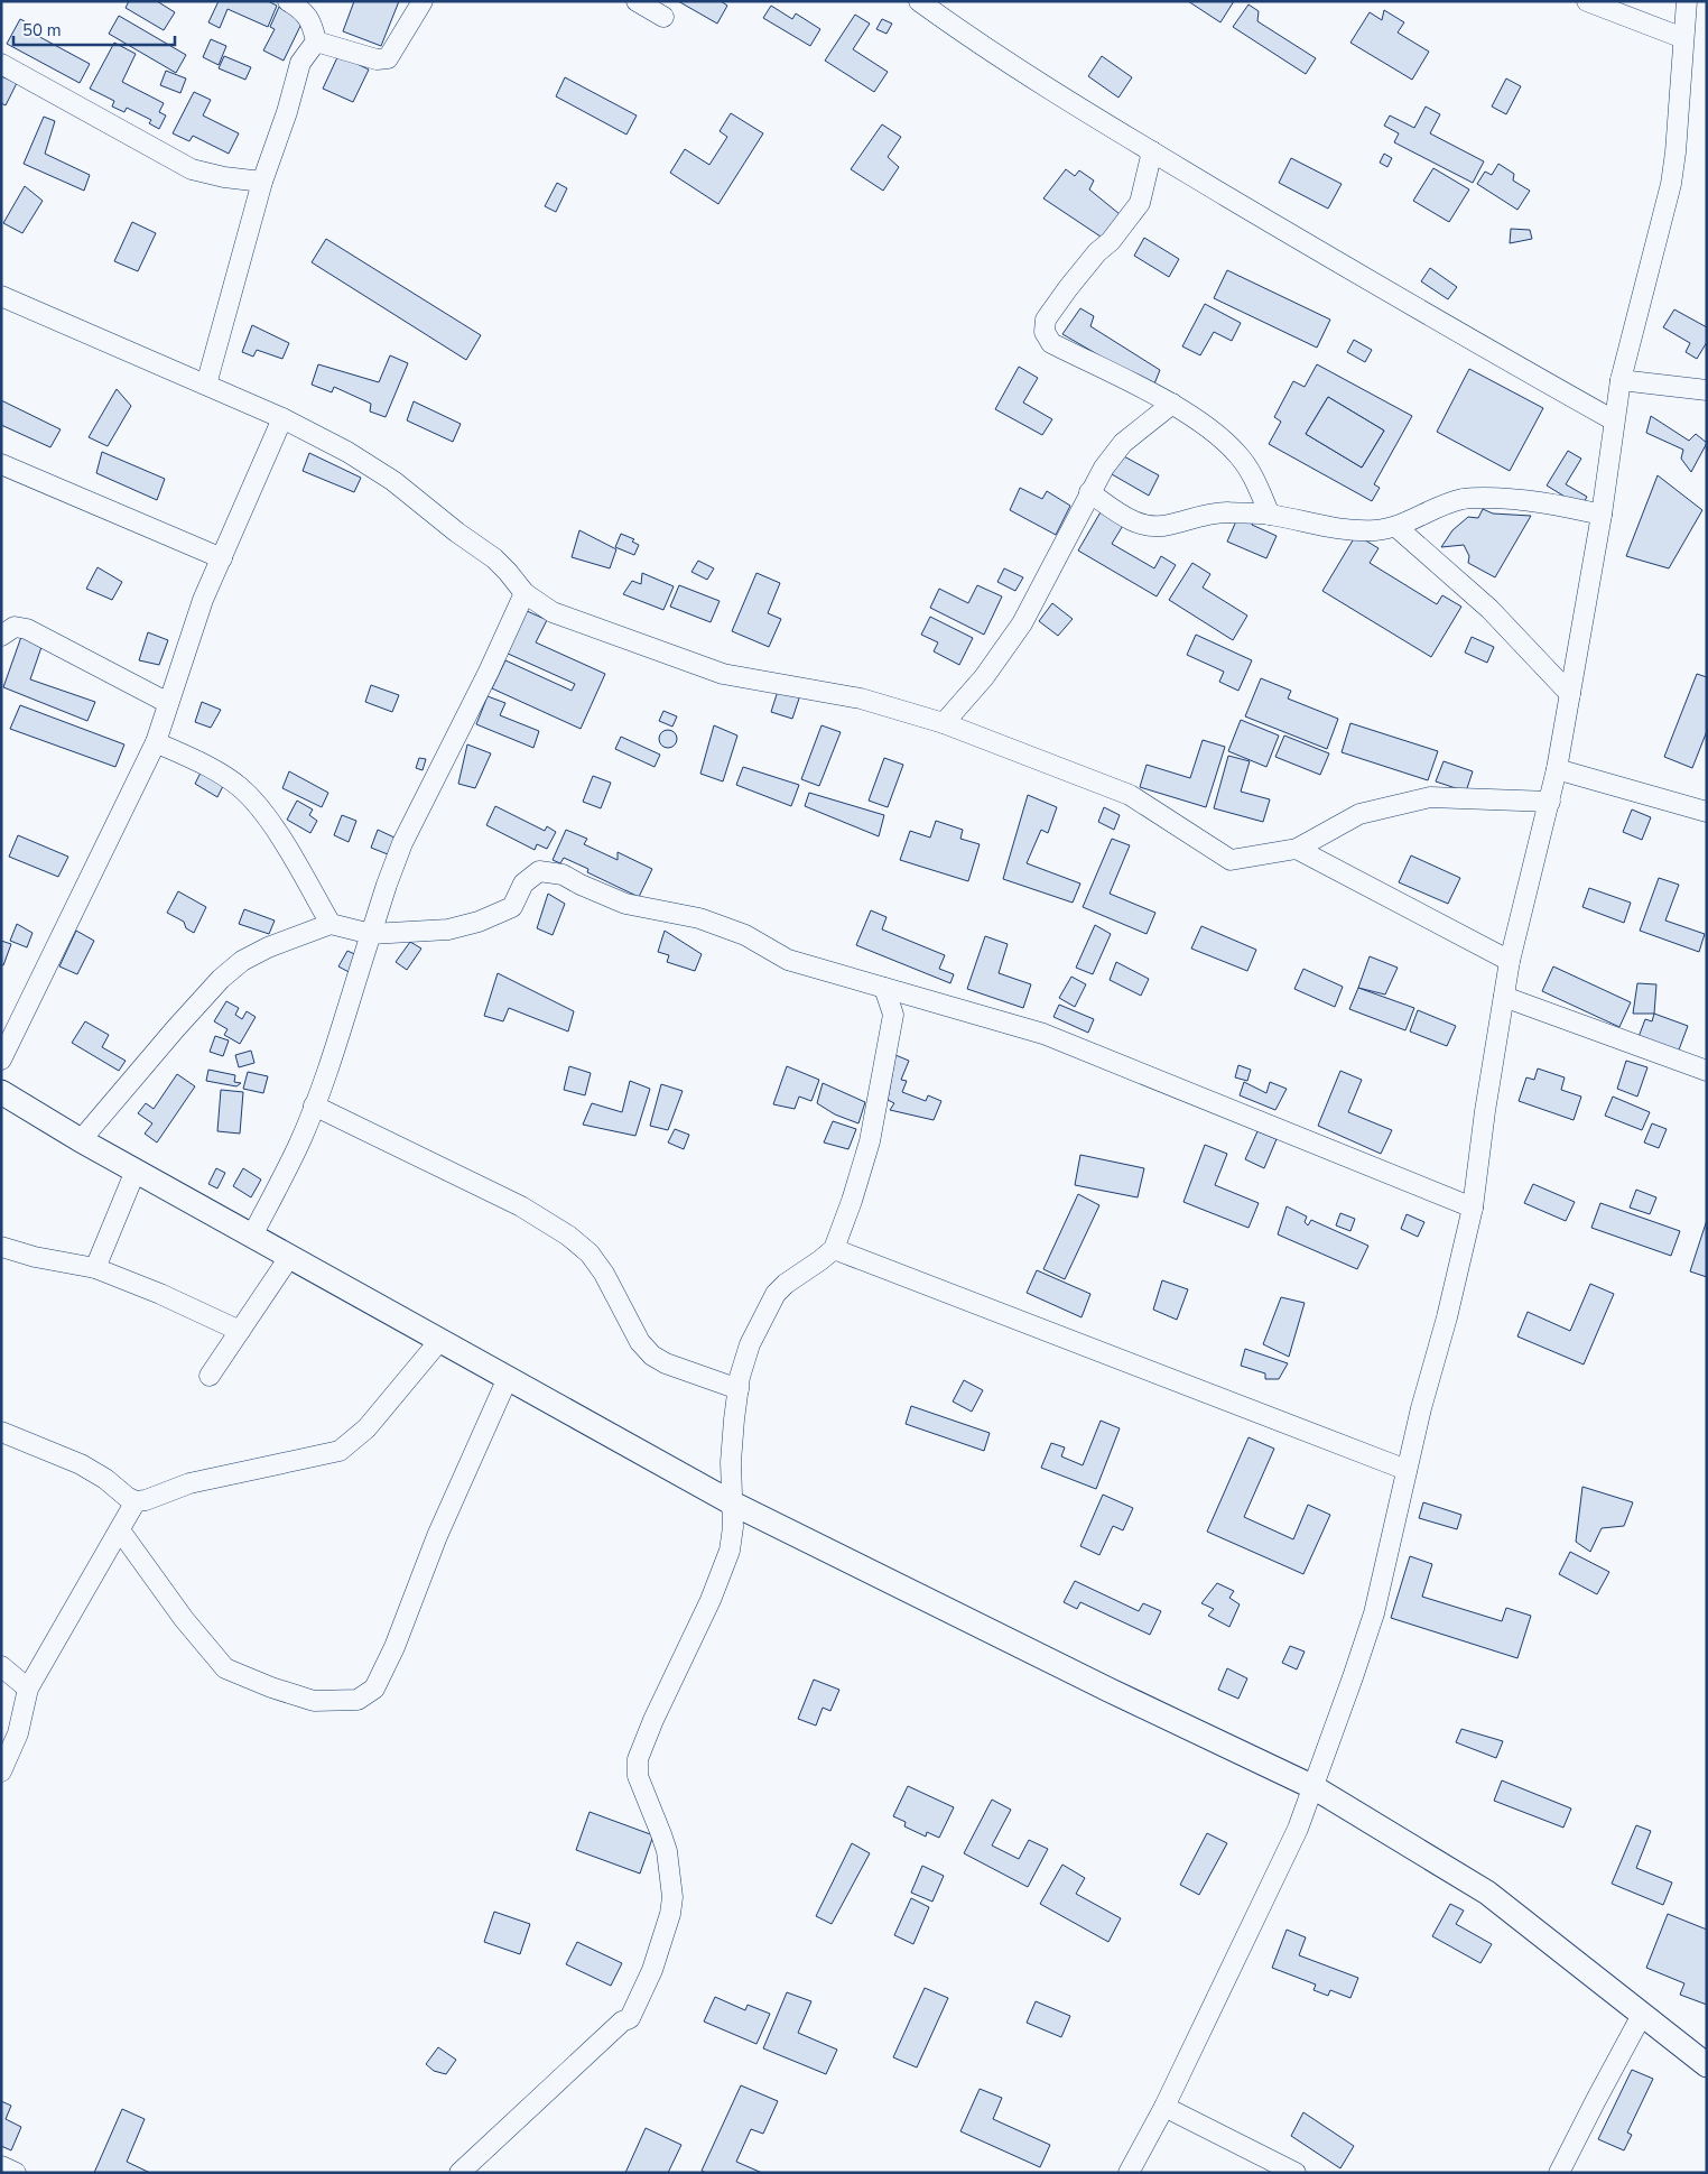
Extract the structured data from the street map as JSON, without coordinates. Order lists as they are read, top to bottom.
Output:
{
  "scale_bar": "50 m"
}
